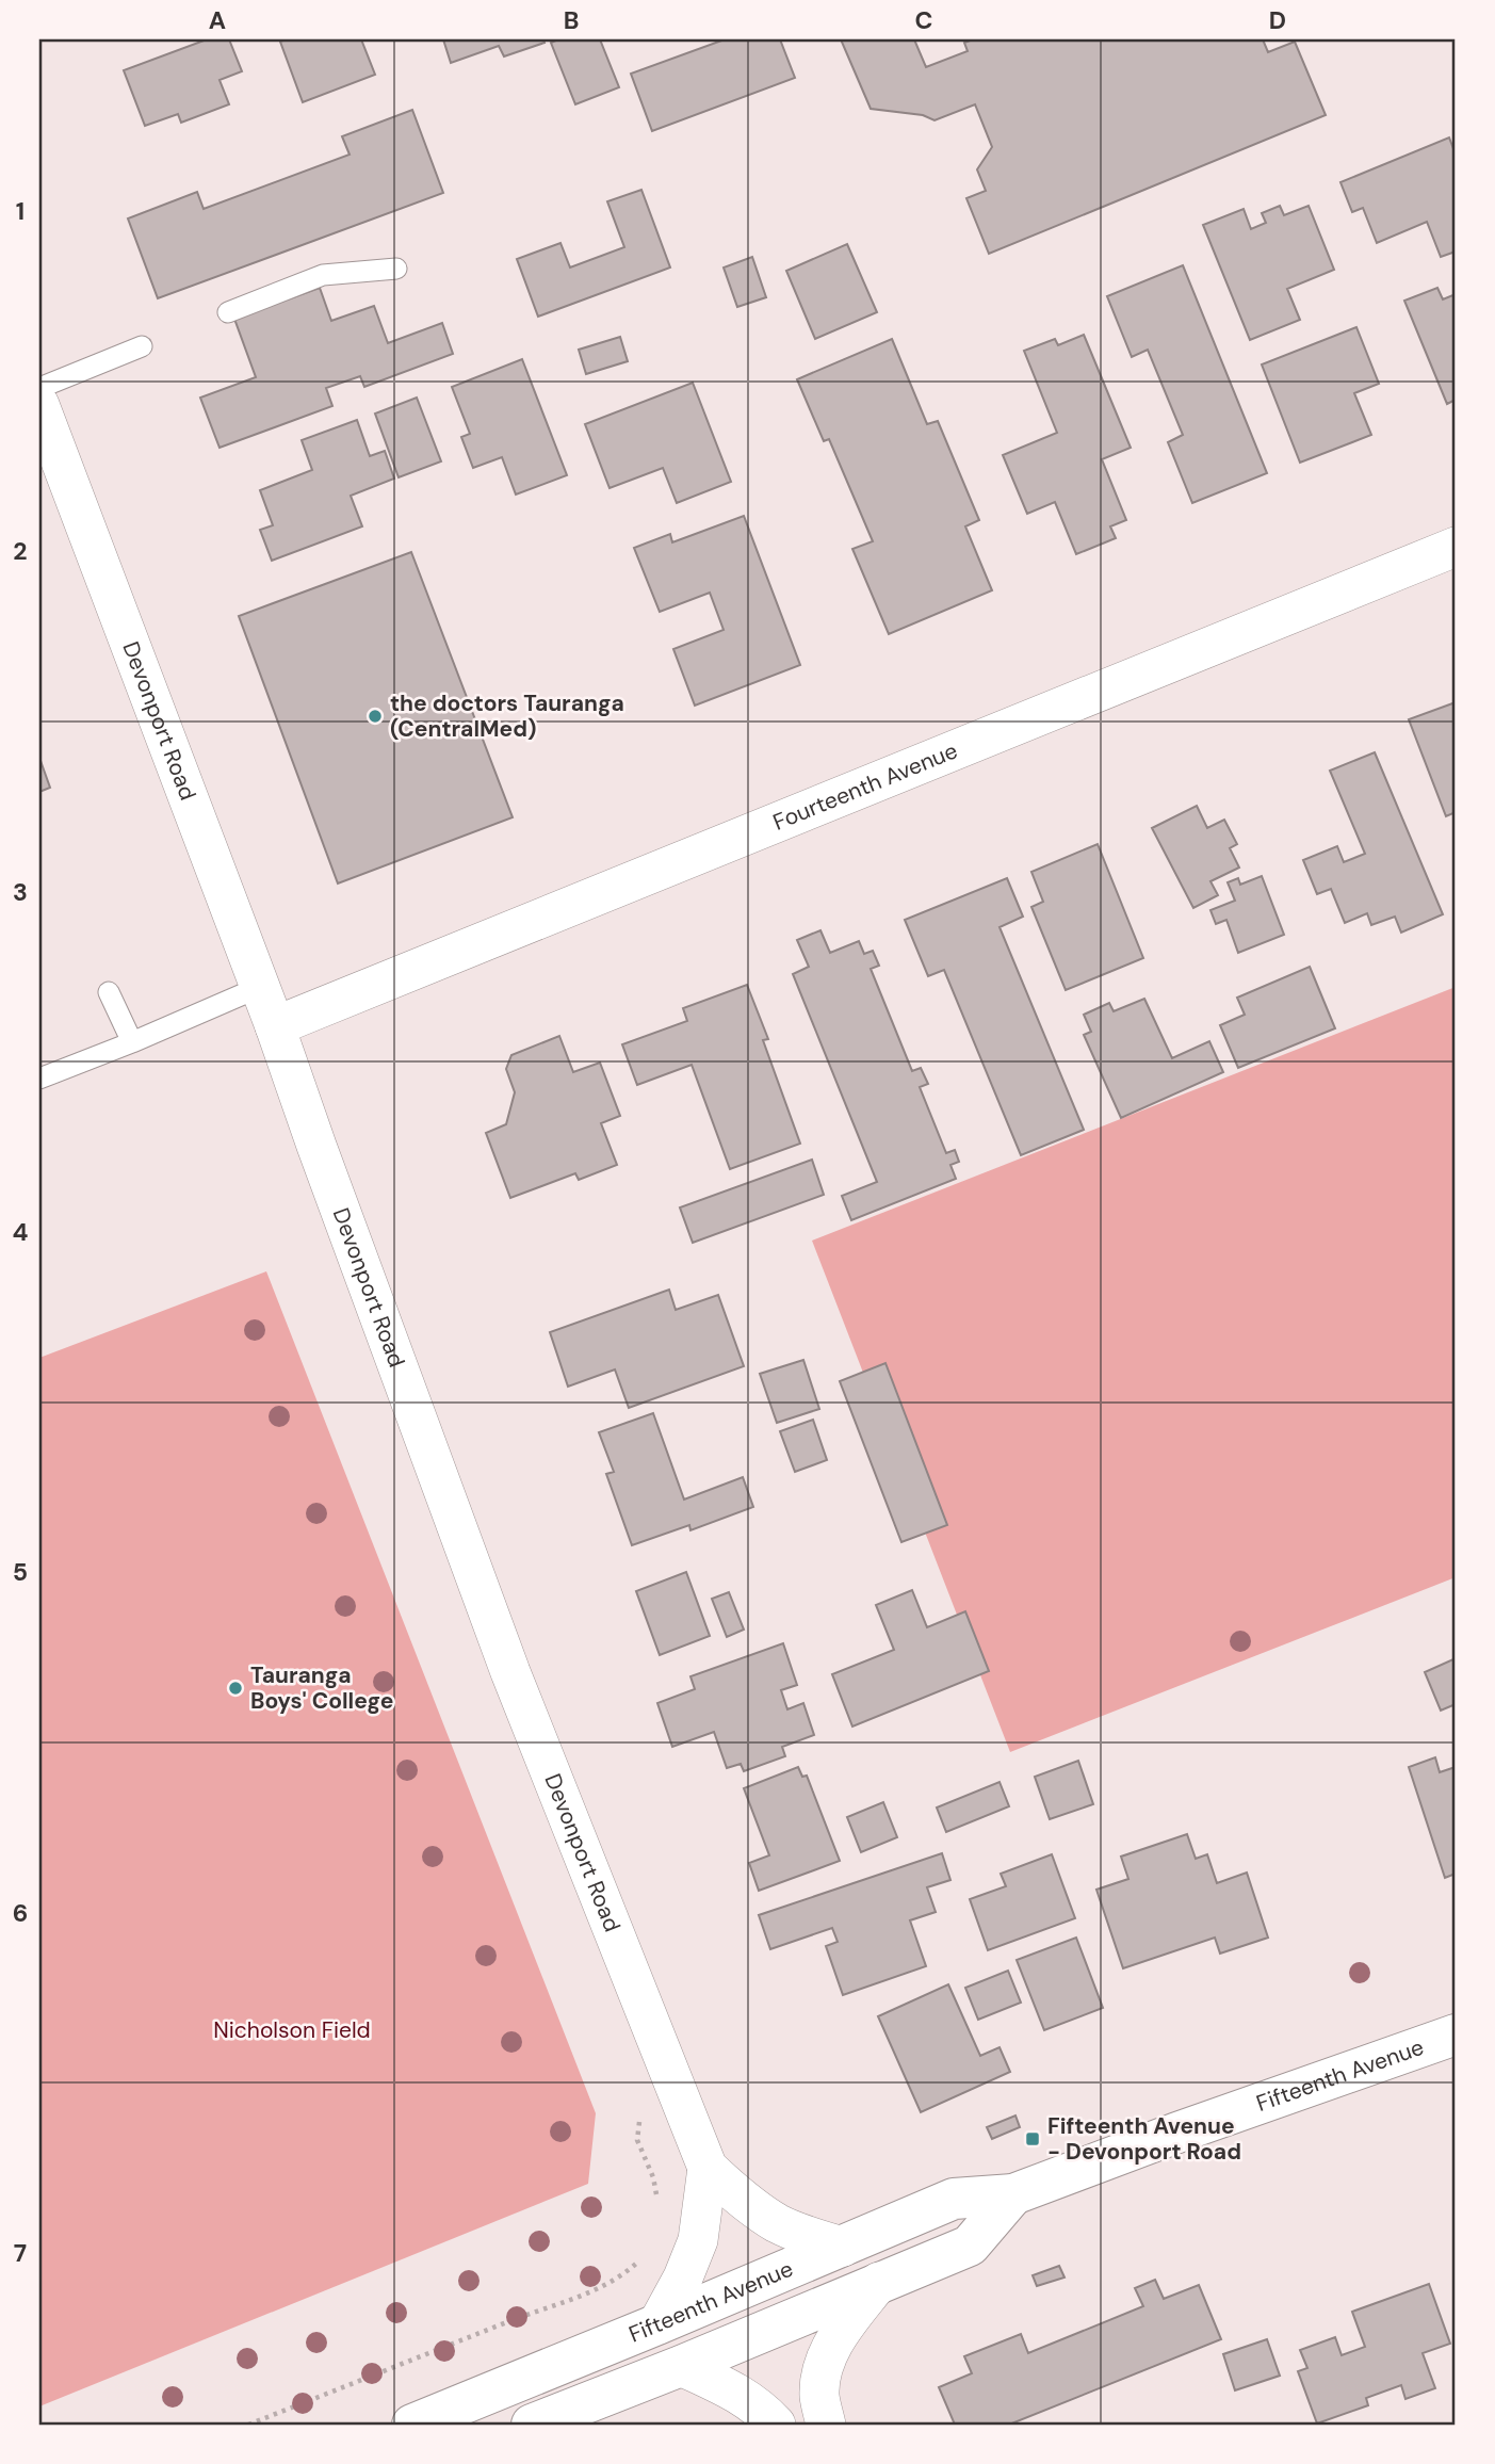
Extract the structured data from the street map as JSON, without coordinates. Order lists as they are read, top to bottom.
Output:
{
  "streets": {
    "main road": ["Fifteenth Avenue"],
    "street": ["Devonport Road", "Fourteenth Avenue"]
  },
  "crossings": [
    ["Devonport Road", "Fourteenth Avenue"],
    ["Devonport Road", "Fifteenth Avenue"]
  ],
  "parks": ["Nicholson Field"],
  "places": {
    "other": ["the doctors Tauranga (CentralMed)", "Tauranga Boys' College"],
    "transit": ["Fifteenth Avenue - Devonport Road"]
  },
  "grid": {
    "columns": [
      "A",
      "B",
      "C",
      "D"
    ],
    "rows": [
      "1",
      "2",
      "3",
      "4",
      "5",
      "6",
      "7"
    ]
  }
}
